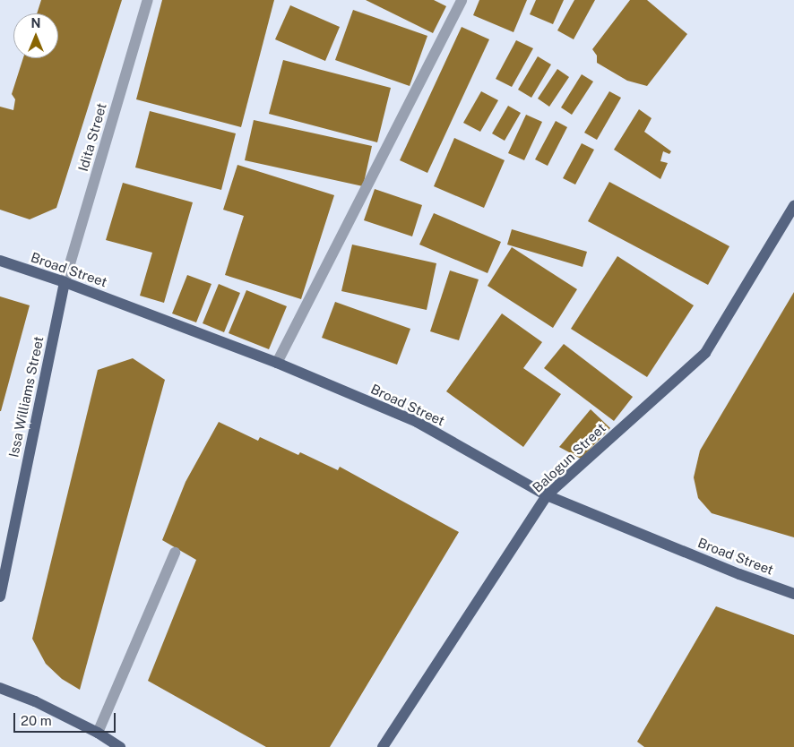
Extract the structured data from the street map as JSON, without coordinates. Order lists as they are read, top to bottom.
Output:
{
  "streets": {
    "main road": ["Broad Street", "Issa Williams Street", "Balogun Street"],
    "street": ["Idita Street"]
  },
  "crossings": [
    ["Idita Street", "Broad Street"],
    ["Idita Street", "Issa Williams Street"],
    ["Broad Street", "Issa Williams Street"],
    ["Broad Street", "Balogun Street"]
  ],
  "scale_bar": "20 m",
  "north": "top"
}
